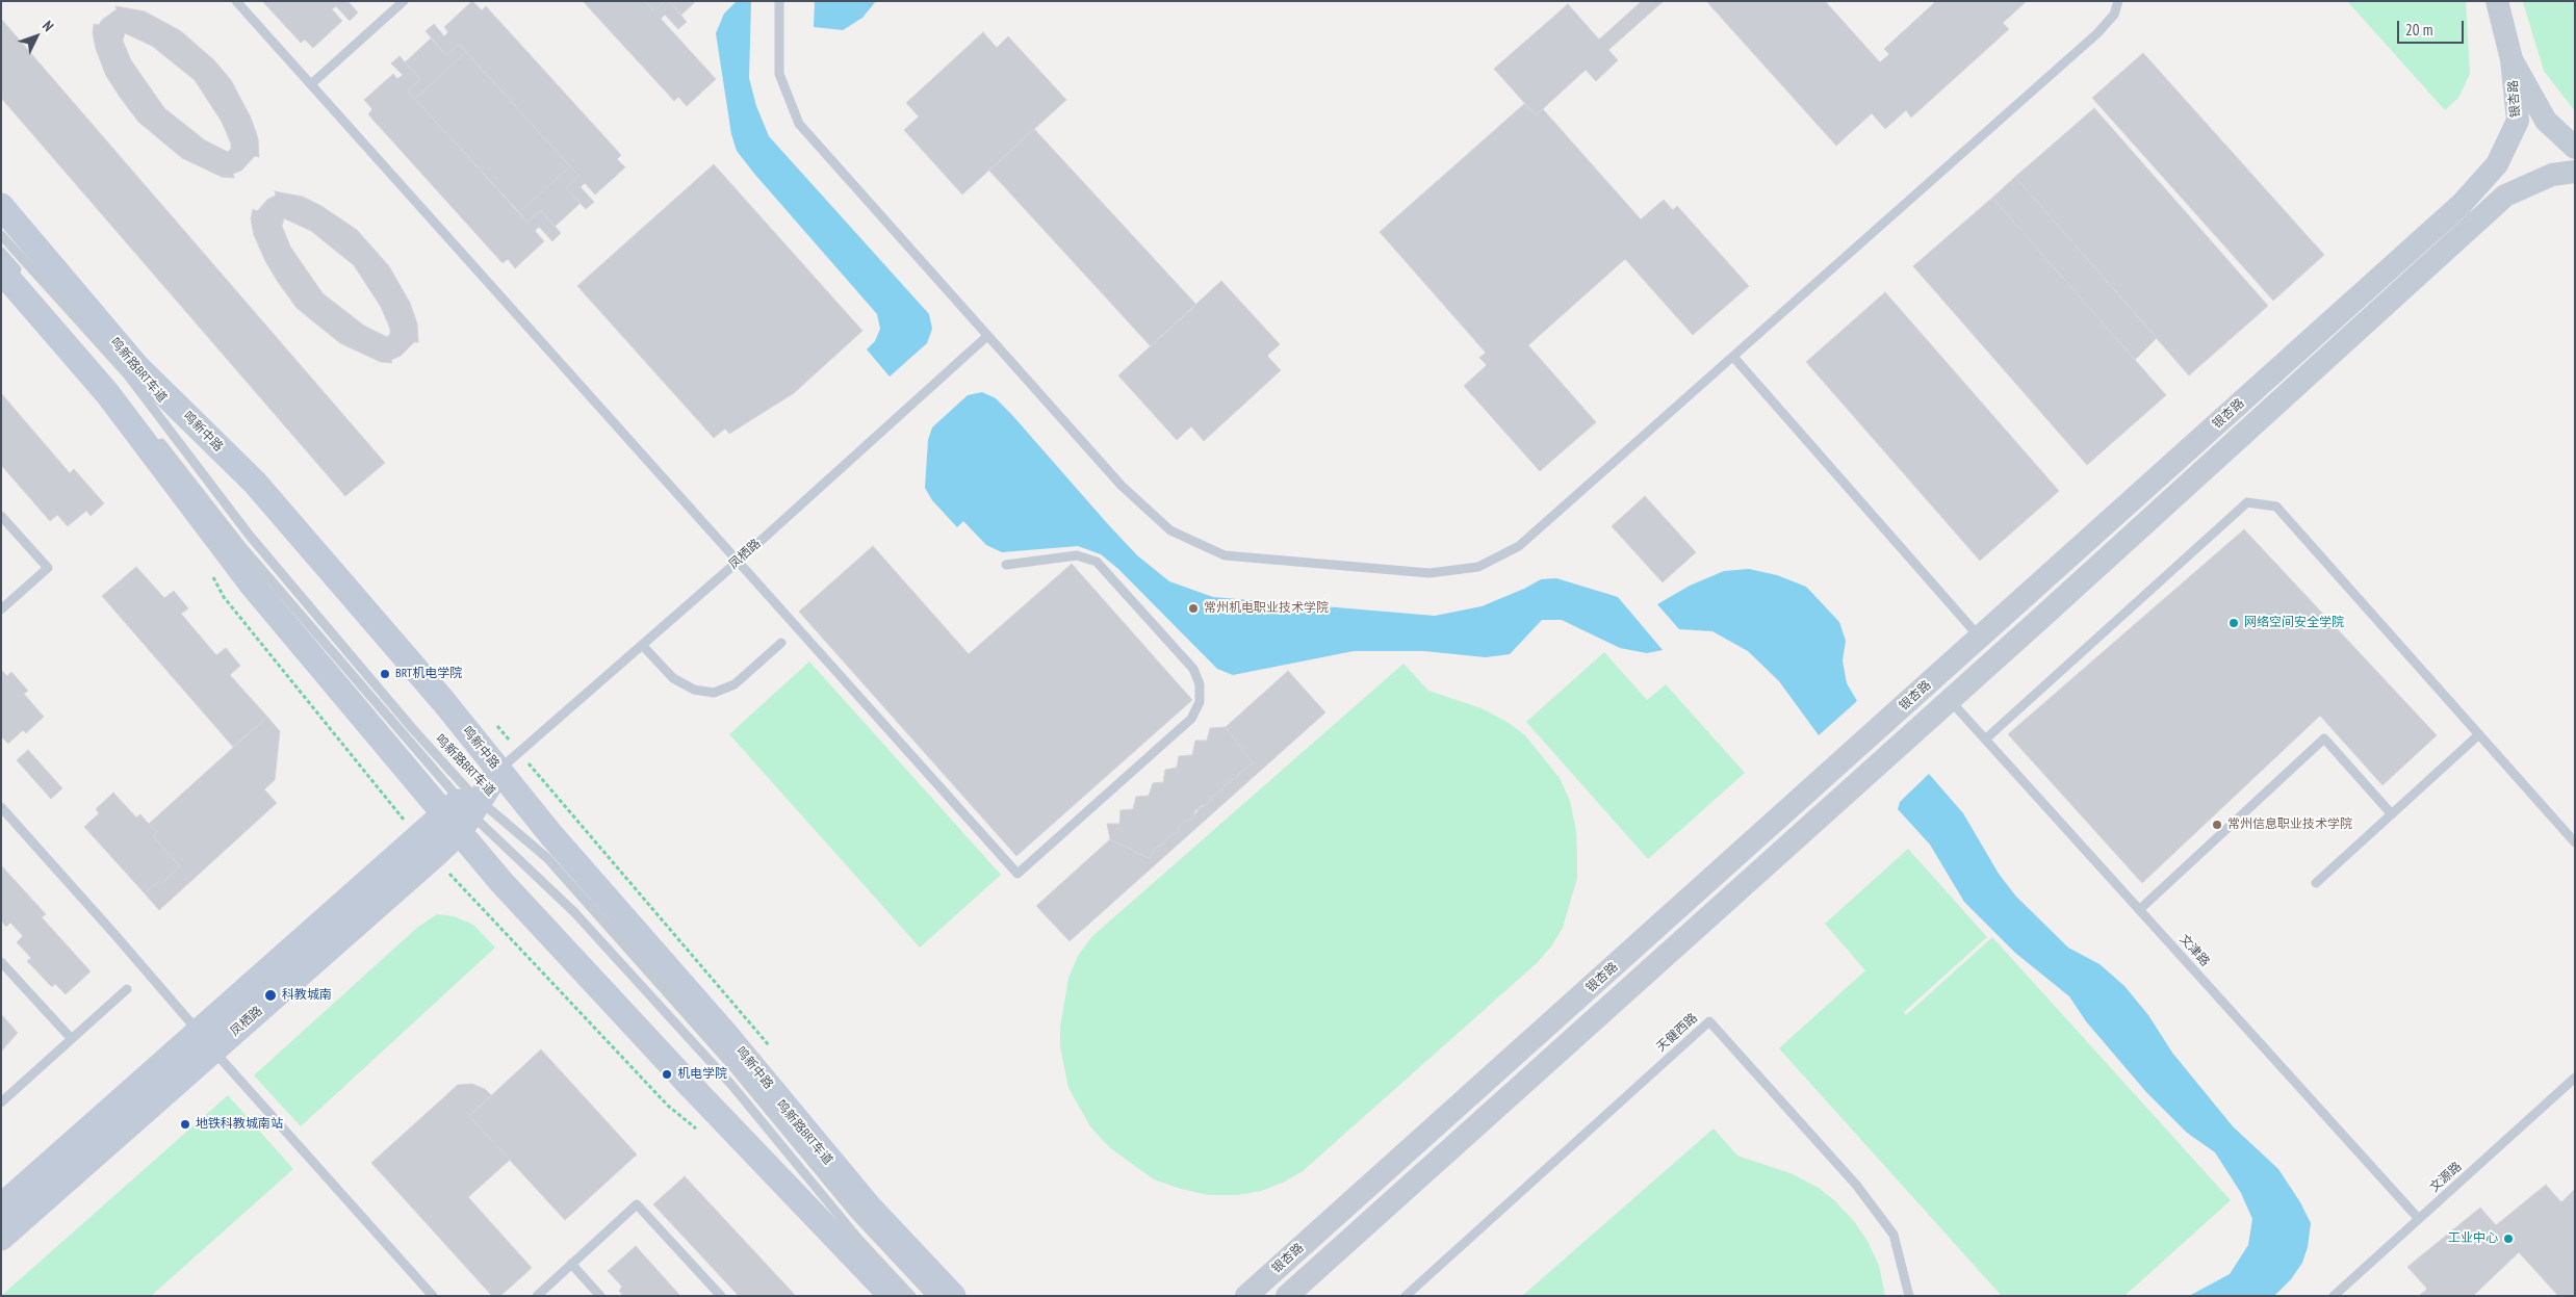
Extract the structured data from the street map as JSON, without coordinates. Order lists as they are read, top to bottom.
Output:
{
  "streets": {
    "main road": ["鸣新中路", "凤栖路"],
    "street": ["银杏路"],
    "lane": [
      "鸣新路BRT车道",
      "文津路",
      "天健西路",
      "文源路"
    ]
  },
  "crossings": [
    ["银杏路", "文津路"],
    ["鸣新路BRT车道", "凤栖路"],
    ["鸣新中路", "凤栖路"],
    ["文津路", "文源路"]
  ],
  "places": [
    "常州机电职业技术学院",
    "网络空间安全学院",
    "BRT机电学院",
    "常州信息职业技术学院",
    "科教城南",
    "机电学院",
    "地铁科教城南站",
    "工业中心"
  ],
  "scale_bar": "20 m",
  "north": "top right"
}
